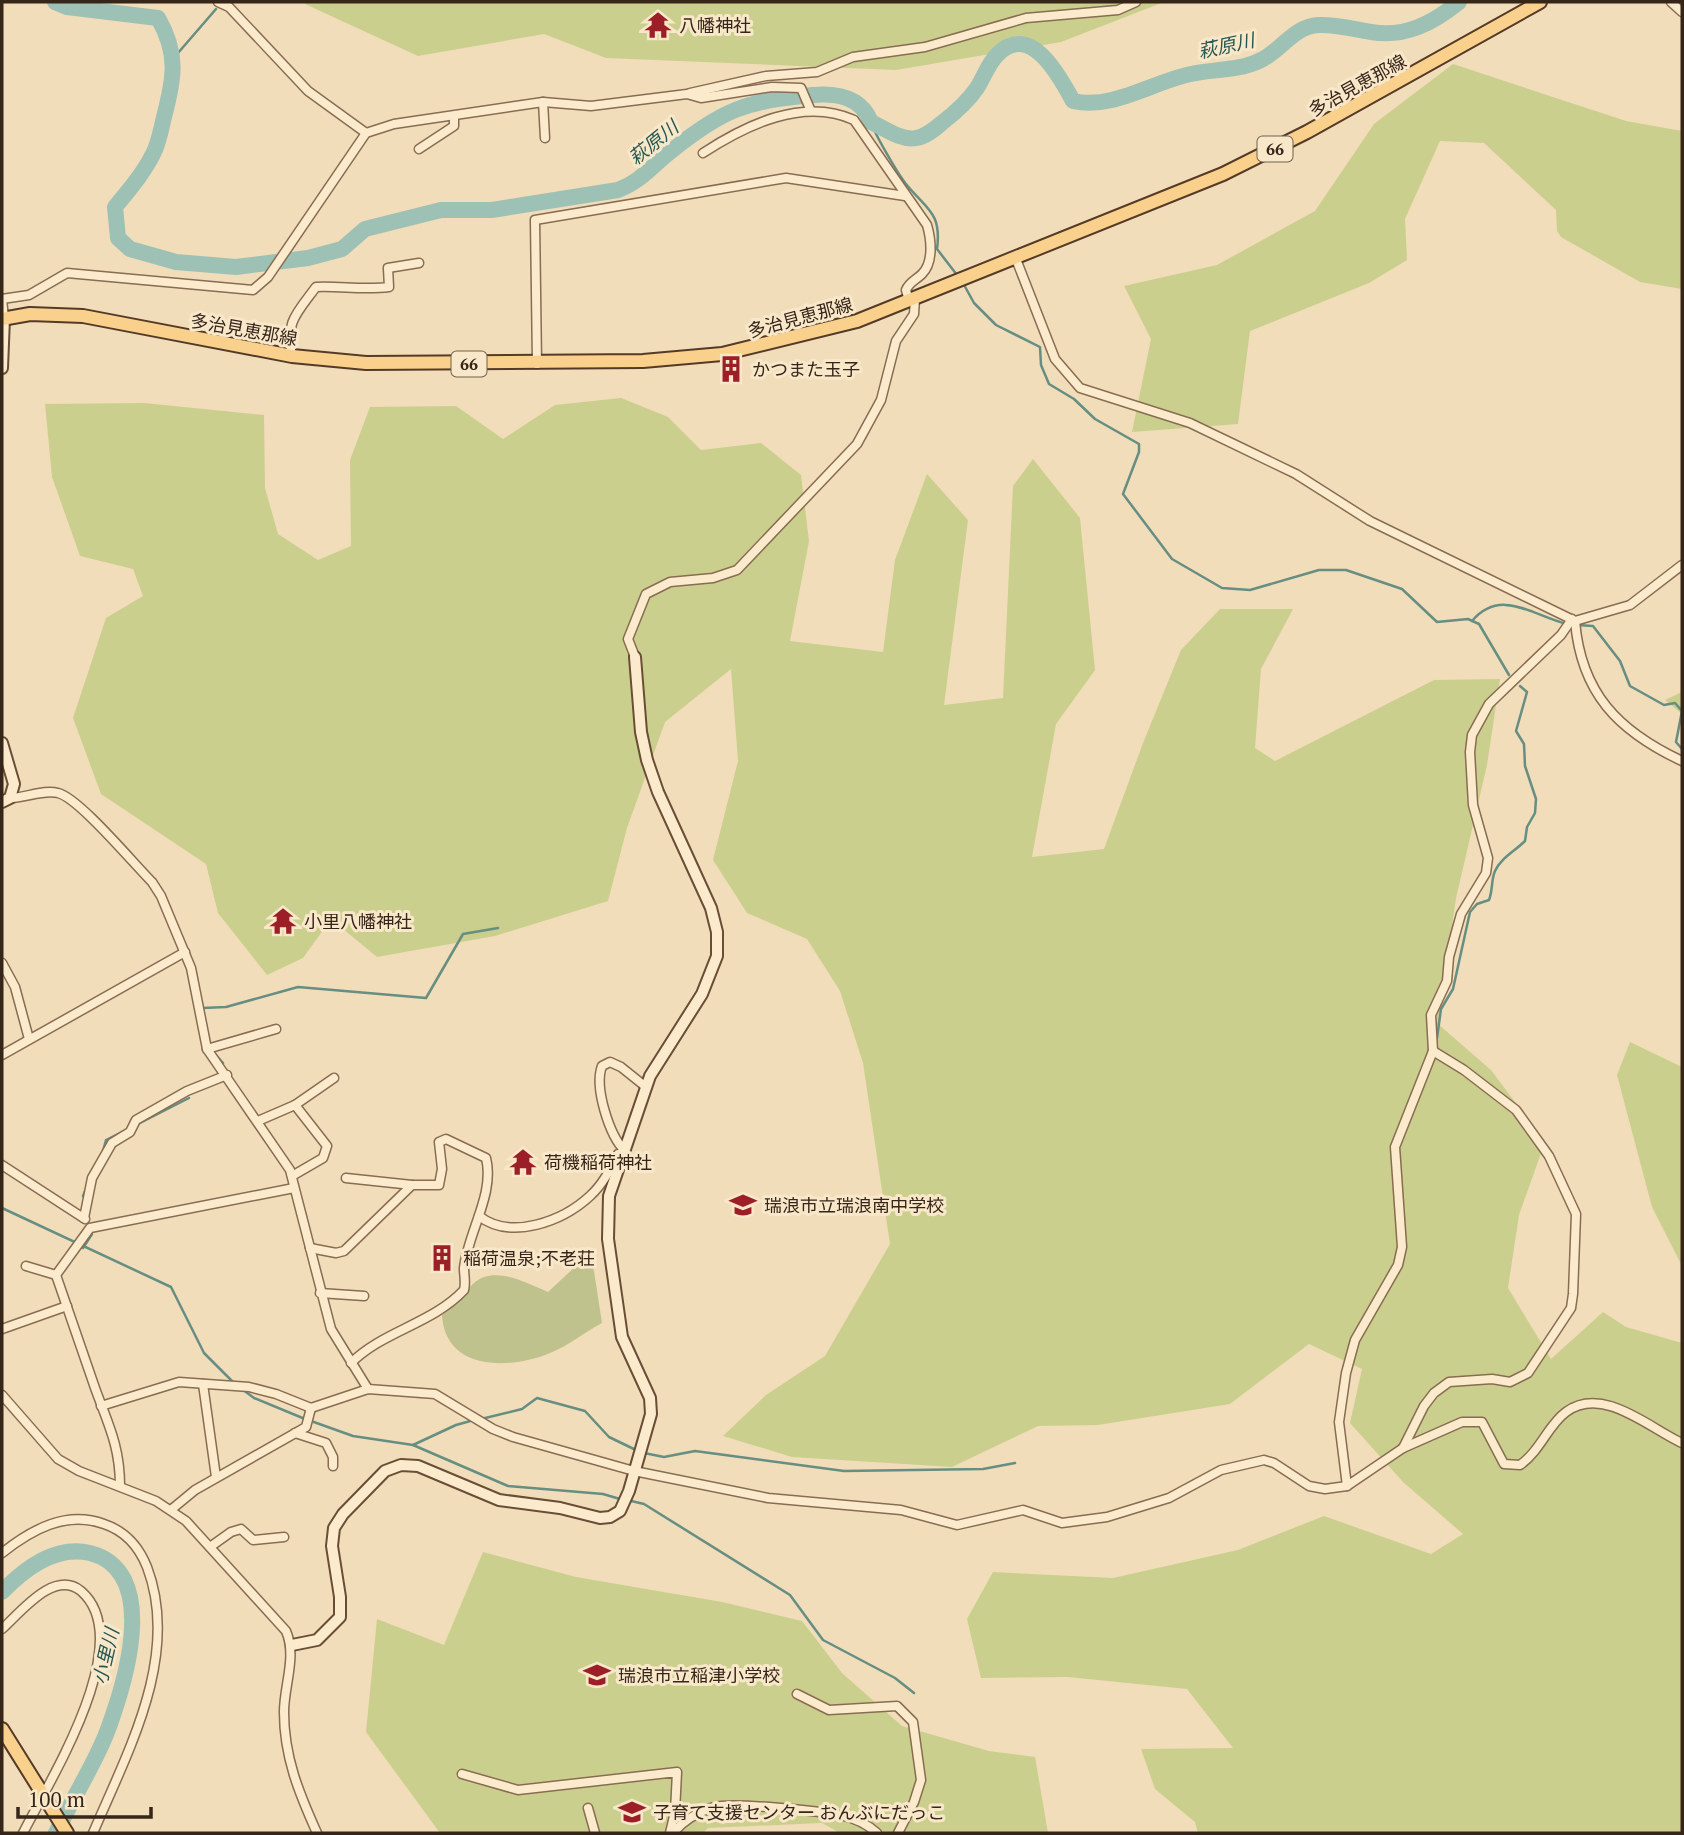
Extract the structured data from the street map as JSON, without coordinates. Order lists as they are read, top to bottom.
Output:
{
  "streets": {
    "main road": ["多治見恵那線", "66"]
  },
  "water": ["萩原川", "小里川"],
  "places": {
    "temple": ["八幡神社", "小里八幡神社", "荷機稲荷神社"],
    "building": ["かつまた玉子", "稲荷温泉;不老荘"],
    "school or university": ["瑞浪市立瑞浪南中学校", "瑞浪市立稲津小学校", "子育て支援センター おんぶにだっこ"]
  },
  "scale_bar": "100 m"
}
